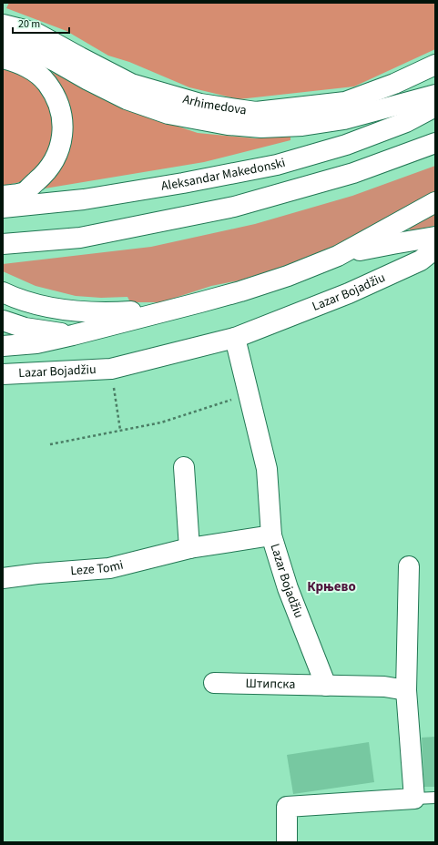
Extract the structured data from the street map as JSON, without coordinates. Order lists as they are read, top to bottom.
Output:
{
  "streets": {
    "street": [
      "Arhimedova",
      "Aleksandar Makedonski",
      "Lazar Bojadžiu",
      "Leze Tomi",
      "Штипска"
    ]
  },
  "crossings": [
    ["Lazar Bojadžiu", "Leze Tomi"],
    ["Lazar Bojadžiu", "Штипска"]
  ],
  "districts": ["Крњево"],
  "scale_bar": "20 m"
}
